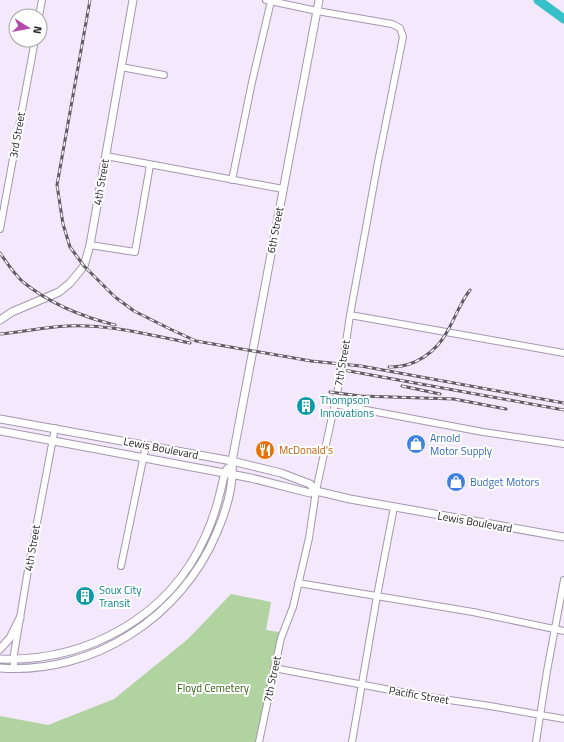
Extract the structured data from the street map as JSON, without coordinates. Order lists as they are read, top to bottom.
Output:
{
  "streets": {
    "main road": ["4th Street", "6th Street", "Lewis Boulevard"],
    "street": ["3rd Street", "7th Street", "Pacific Street"]
  },
  "crossings": [
    ["4th Street", "6th Street"],
    ["4th Street", "Lewis Boulevard"],
    ["6th Street", "7th Street"],
    ["6th Street", "Lewis Boulevard"],
    ["7th Street", "Lewis Boulevard"],
    ["7th Street", "Pacific Street"]
  ],
  "parks": ["Floyd Cemetery"],
  "places": {
    "building": ["Thompson Innovations", "Soux City Transit"],
    "shop": ["Arnold Motor Supply", "Budget Motors"],
    "restaurant": ["McDonald's"]
  },
  "north": "right"
}
